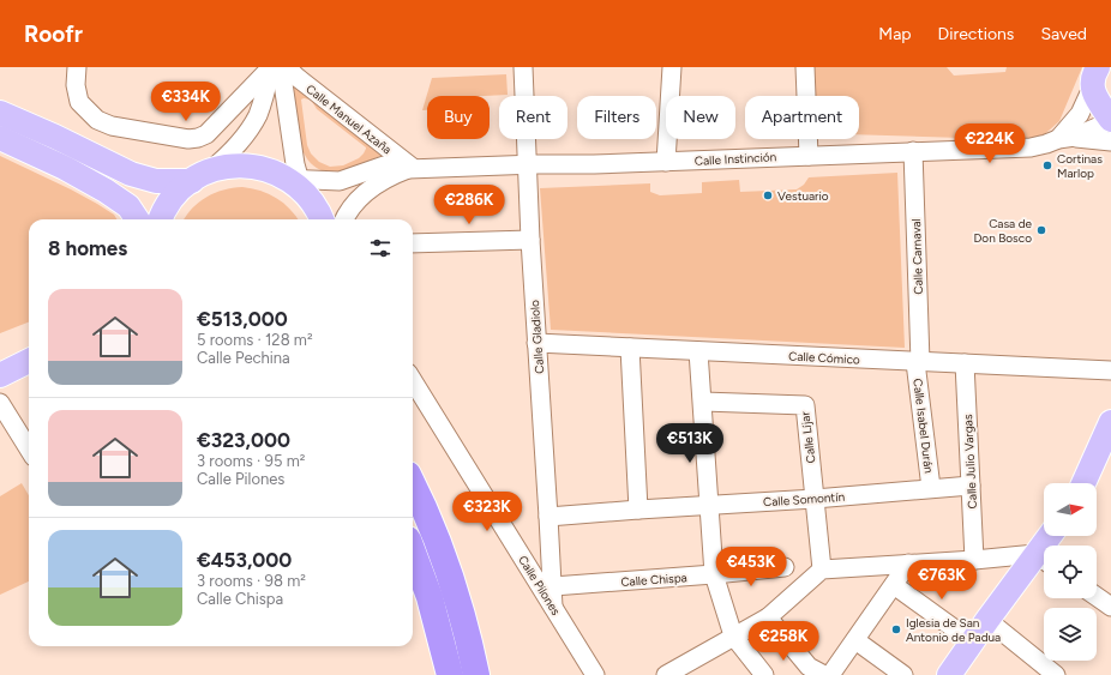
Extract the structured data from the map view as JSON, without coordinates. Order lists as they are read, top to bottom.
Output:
{
  "streets": {
    "street": [
      "Calle Manuel Azaña",
      "Calle Instinción",
      "Calle Carnaval",
      "Calle Gladiolo",
      "Calle Cómico",
      "Calle Isabel Durán",
      "Calle Líjar",
      "Calle Julio Vargas",
      "Calle Somontín",
      "Calle Chispa",
      "Calle Pilones"
    ]
  },
  "crossings": [
    ["Calle Manuel Azaña", "Calle Instinción"],
    ["Calle Instinción", "Calle Carnaval"],
    ["Calle Instinción", "Calle Gladiolo"],
    ["Calle Carnaval", "Calle Cómico"],
    ["Calle Carnaval", "Calle Isabel Durán"],
    ["Calle Gladiolo", "Calle Cómico"],
    ["Calle Gladiolo", "Calle Somontín"],
    ["Calle Gladiolo", "Calle Chispa"],
    ["Calle Gladiolo", "Calle Pilones"],
    ["Calle Cómico", "Calle Isabel Durán"],
    ["Calle Cómico", "Calle Julio Vargas"],
    ["Calle Isabel Durán", "Calle Somontín"],
    ["Calle Líjar", "Calle Somontín"],
    ["Calle Julio Vargas", "Calle Somontín"]
  ],
  "places": [
    "Cortinas Marlop",
    "Vestuario",
    "Casa de Don Bosco",
    "Iglesia de San Antonio de Padua"
  ],
  "north": "right",
  "page": {
    "header": "Roofr",
    "nav": ["Map", "Directions", "Saved"],
    "price": [
      "€334K",
      "€224K",
      "€286K",
      "€513K",
      "€323K",
      "€453K",
      "€763K",
      "€258K"
    ],
    "chip": [
      "Buy",
      "Rent",
      "Filters",
      "New",
      "Apartment"
    ],
    "heading": "8 homes",
    "list": [
      {
        "name": "€513,000",
        "note": "5 rooms · 128 m² · Calle Pechina"
      },
      {
        "name": "€323,000",
        "note": "3 rooms · 95 m² · Calle Pilones"
      },
      {
        "name": "€453,000",
        "note": "3 rooms · 98 m² · Calle Chispa"
      }
    ]
  }
}
